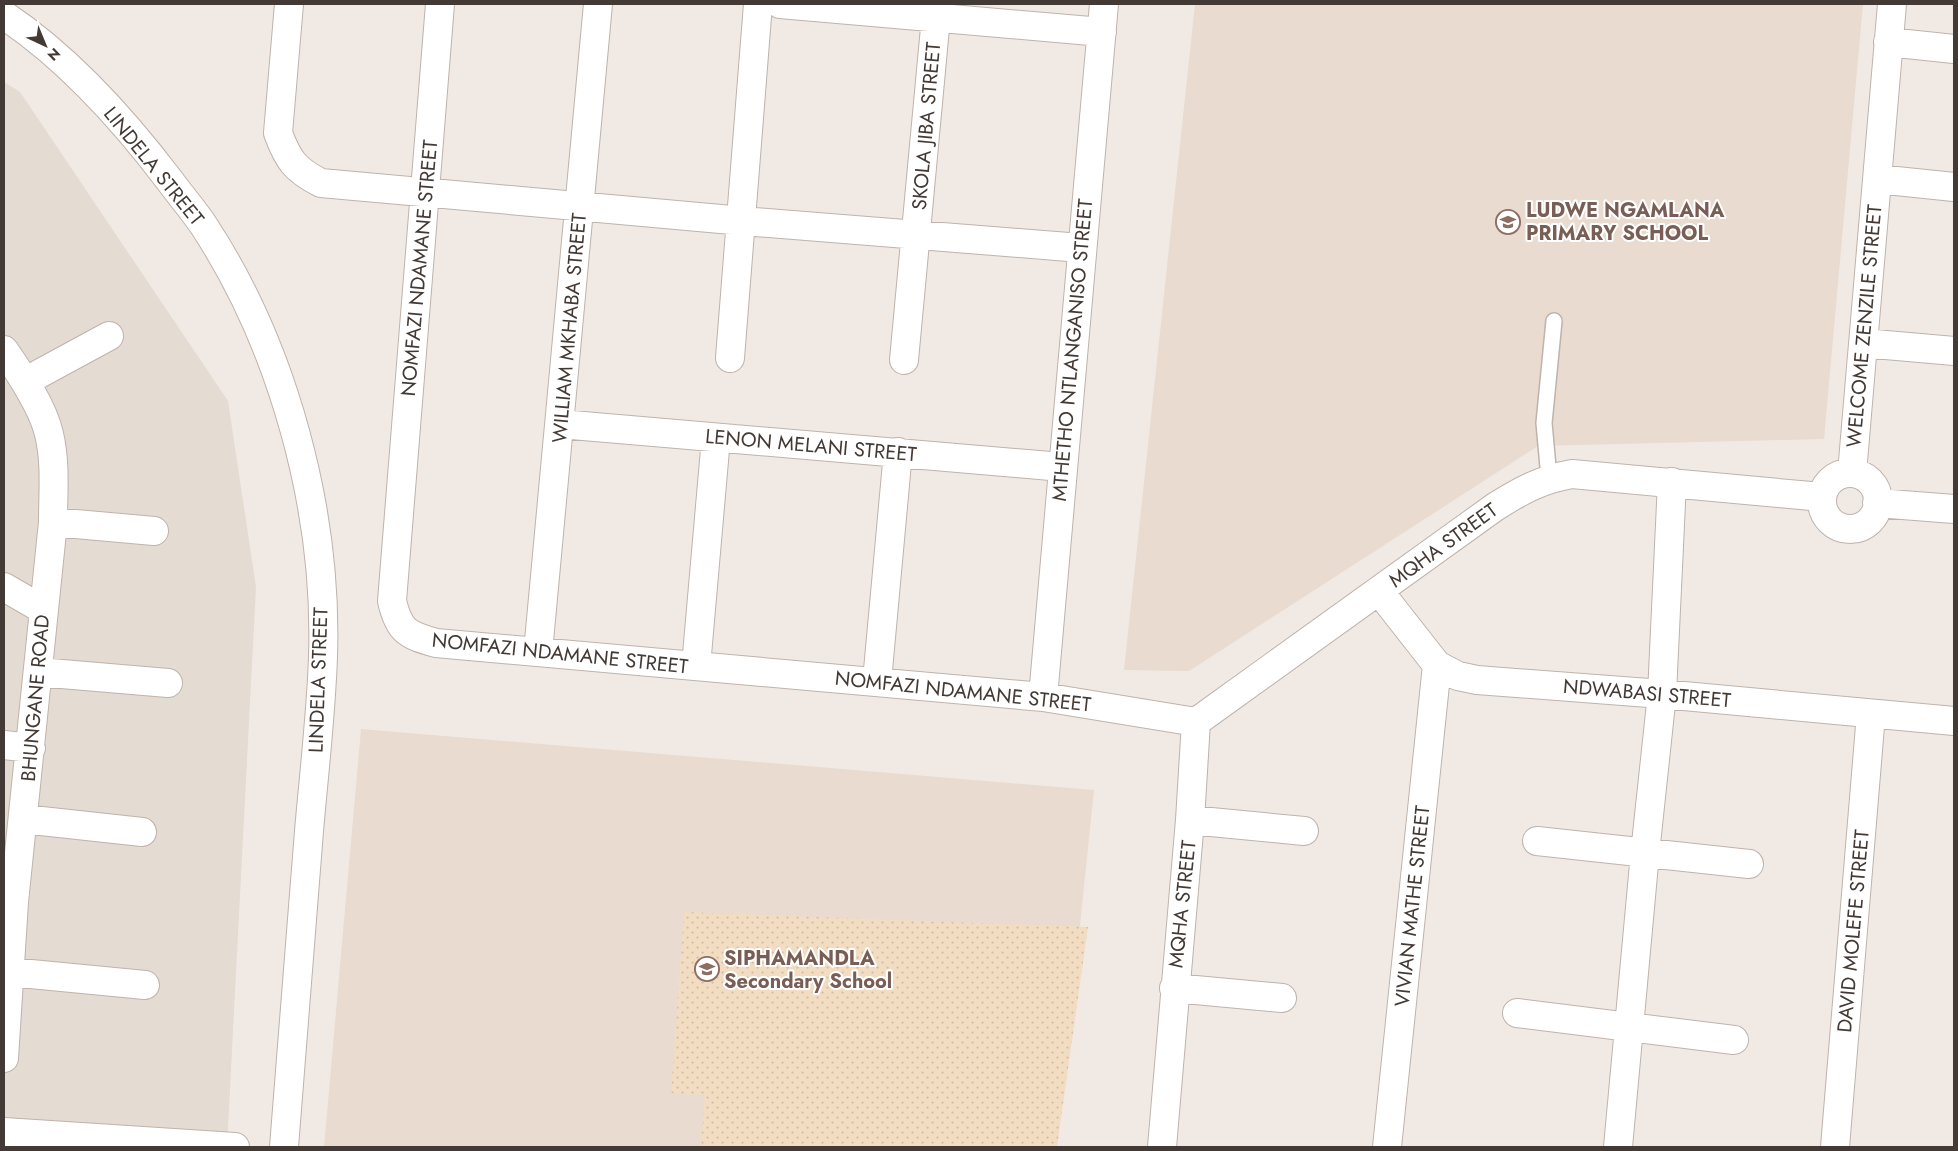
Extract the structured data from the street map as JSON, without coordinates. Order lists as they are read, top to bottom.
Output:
{
  "streets": {
    "street": [
      "SKOLA JIBA STREET",
      "LINDELA STREET",
      "NOMFAZI NDAMANE STREET",
      "WELCOME ZENZILE STREET",
      "WILLIAM MKHABA STREET",
      "MTHETHO NTLANGANISO STREET",
      "LENON MELANI STREET",
      "MQHA STREET",
      "NDWABASI STREET",
      "BHUNGANE ROAD",
      "VIVIAN MATHE STREET",
      "DAVID MOLEFE STREET"
    ]
  },
  "crossings": [
    ["NOMFAZI NDAMANE STREET", "WILLIAM MKHABA STREET"],
    ["NOMFAZI NDAMANE STREET", "MTHETHO NTLANGANISO STREET"],
    ["NOMFAZI NDAMANE STREET", "MQHA STREET"],
    ["WELCOME ZENZILE STREET", "MQHA STREET"],
    ["WILLIAM MKHABA STREET", "LENON MELANI STREET"],
    ["MTHETHO NTLANGANISO STREET", "LENON MELANI STREET"],
    ["MQHA STREET", "NDWABASI STREET"],
    ["NDWABASI STREET", "VIVIAN MATHE STREET"],
    ["NDWABASI STREET", "DAVID MOLEFE STREET"]
  ],
  "places": {
    "school or university": ["LUDWE NGAMLANA PRIMARY SCHOOL", "SIPHAMANDLA Secondary School"]
  },
  "north": "bottom right"
}
